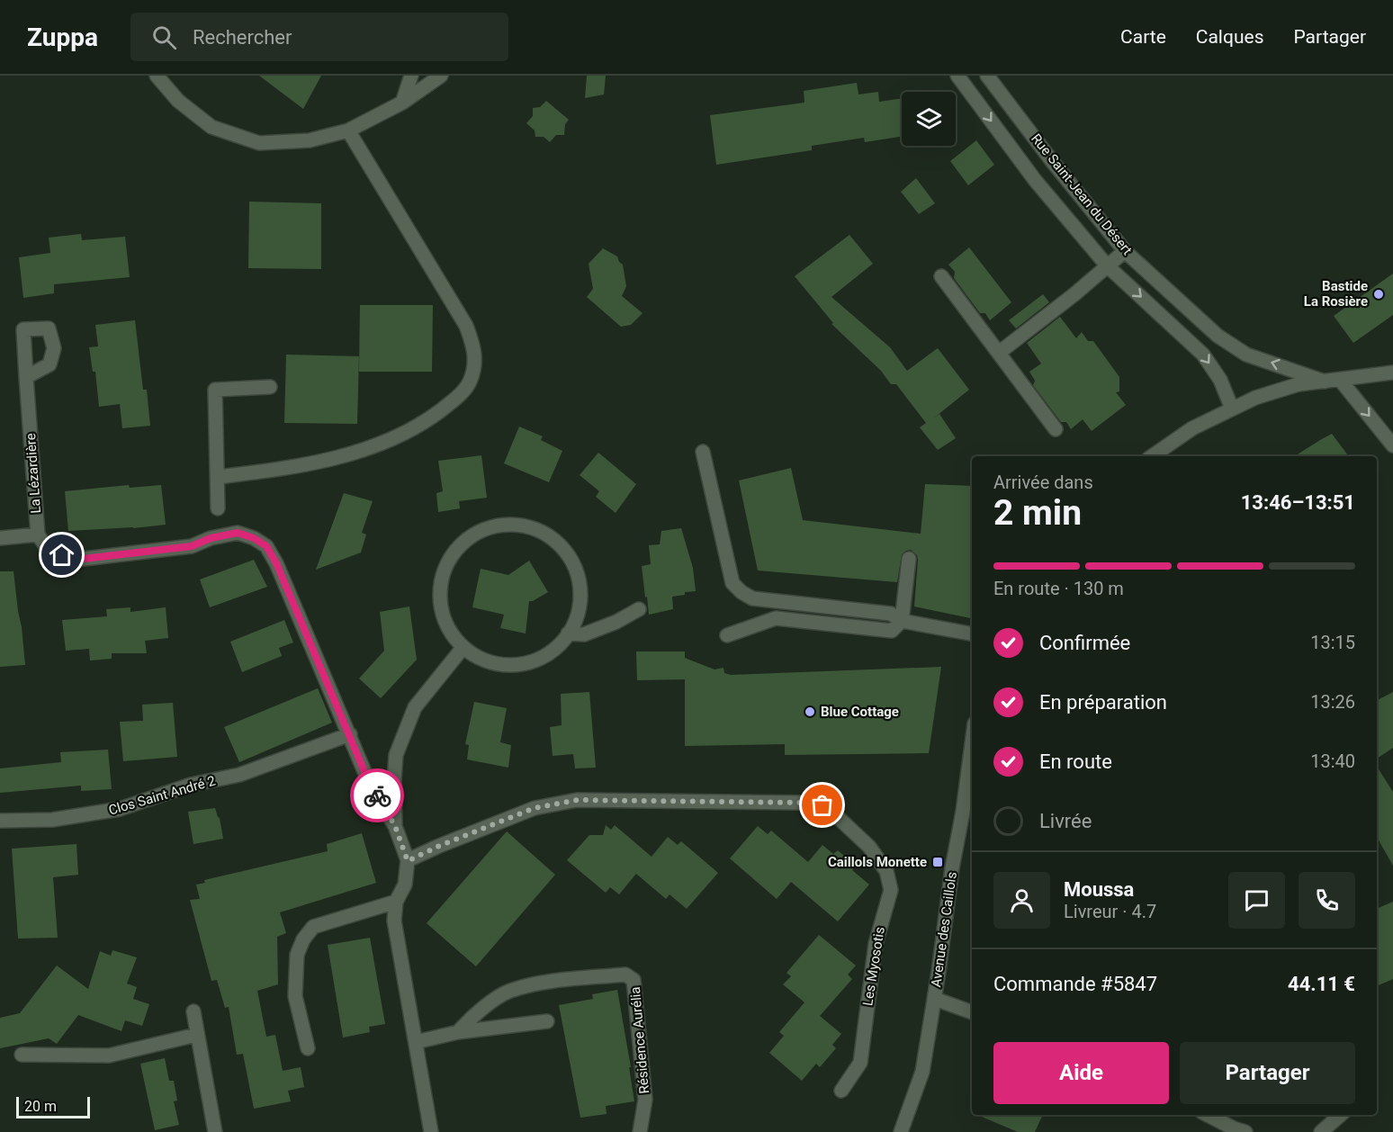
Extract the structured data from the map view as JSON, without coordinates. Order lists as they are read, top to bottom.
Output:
{
  "streets": {
    "street": [
      "Rue Saint-Jean du Désert",
      "La Lézardière",
      "Clos Saint André 2",
      "Avenue des Caillols",
      "Les Myosotis",
      "Résidence Aurélia"
    ]
  },
  "places": {
    "other": ["Bastide La Rosière", "Blue Cottage"],
    "transit": ["Caillols Monette"]
  },
  "scale_bar": "20 m",
  "page": {
    "header": "Zuppa",
    "search": "Rechercher",
    "nav": ["Carte", "Calques", "Partager"],
    "heading": ["2 min", "Arrivée dans", "13:46–13:51"],
    "panel": [
      "Moussa",
      "Livreur · 4.7",
      "Commande #5847",
      "44.11 €"
    ],
    "bar": "En route · 130 m",
    "list": [
      ["Confirmée", "13:15"],
      ["En préparation", "13:26"],
      ["En route", "13:40"],
      "Livrée"
    ],
    "buttons": ["Aide", "Partager"],
    "scale": "20 m"
  }
}
